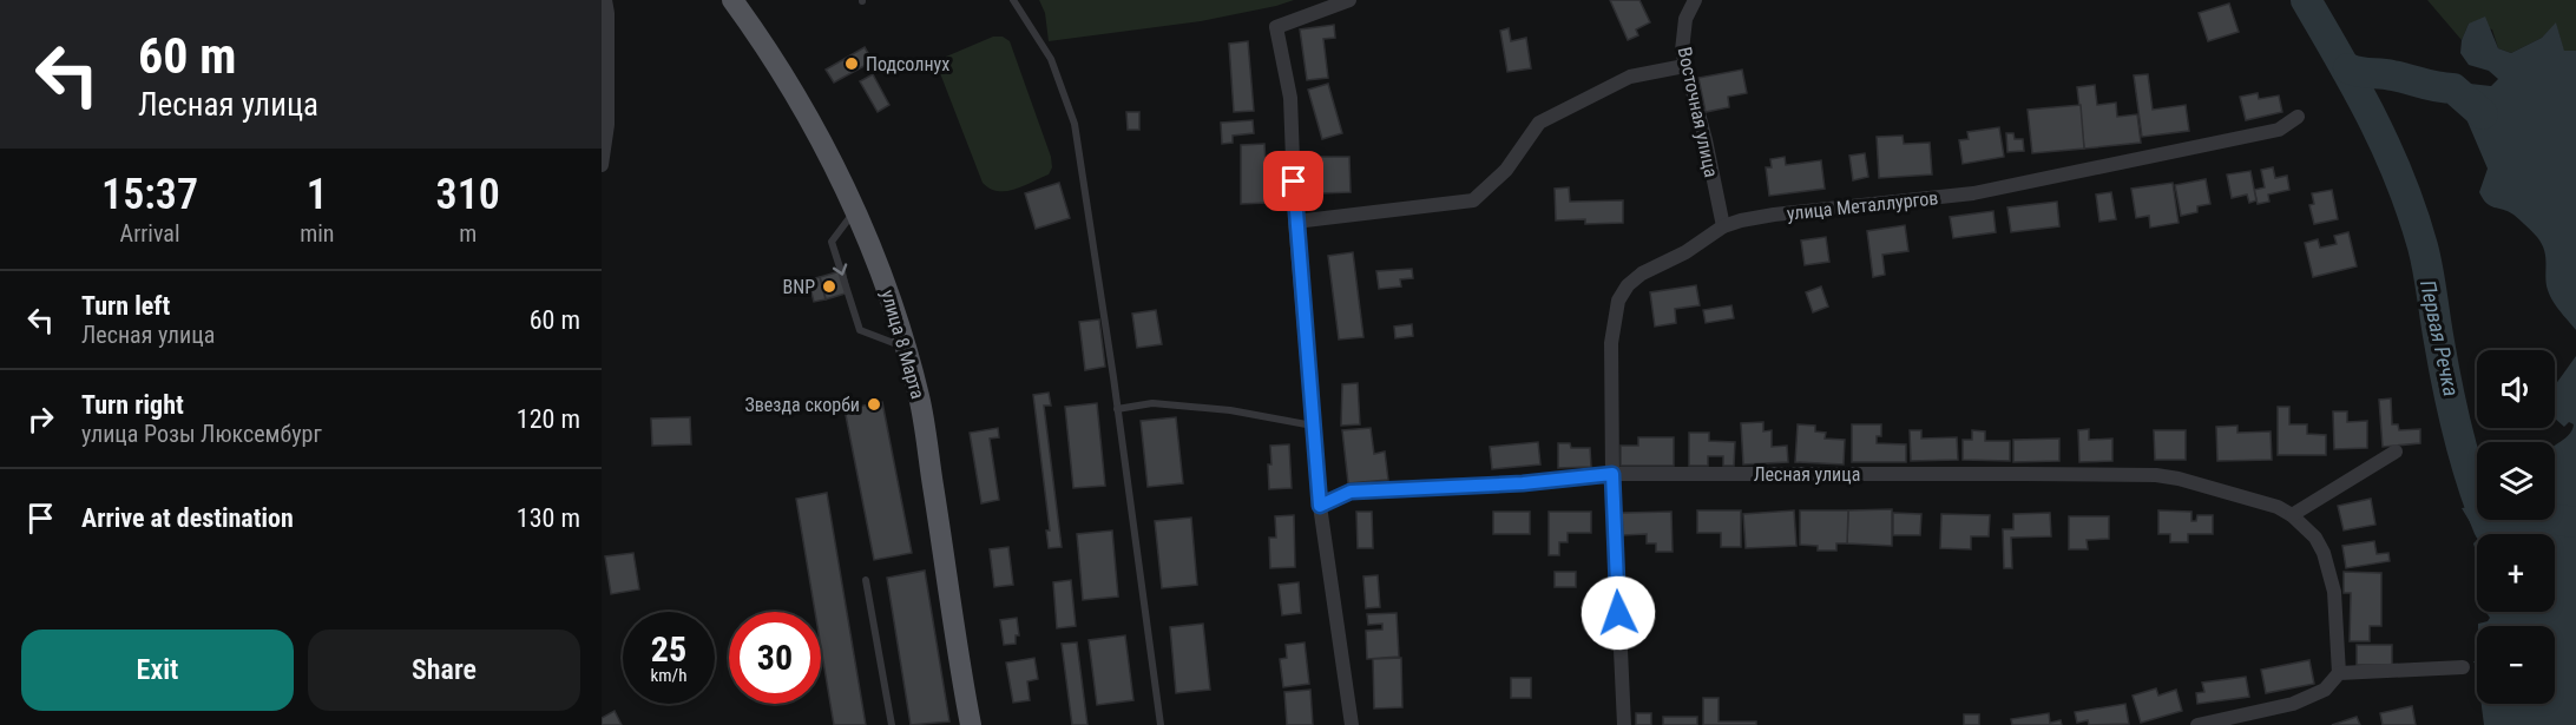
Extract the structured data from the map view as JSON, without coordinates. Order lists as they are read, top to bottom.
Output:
{
  "streets": {
    "main road": ["улица 8 Марта"],
    "street": ["Восточная улица", "улица Металлургов", "Лесная улица"]
  },
  "crossings": [
    ["Восточная улица", "улица Металлургов"],
    ["улица Металлургов", "Лесная улица"]
  ],
  "water": ["Первая Речка"],
  "places": ["Подсолнух", "BNP", "Звезда скорби"],
  "page": {
    "turn": ["60 m", "Лесная улица"],
    "eta": [
      "15:37",
      "Arrival",
      "1",
      "min",
      "310",
      "m"
    ],
    "list": [
      {
        "name": "Turn left",
        "note": "Лесная улица",
        "value": "60 m"
      },
      {
        "name": "Turn right",
        "note": "улица Розы Люксембург",
        "value": "120 m"
      },
      {
        "name": "Arrive at destination",
        "value": "130 m"
      }
    ],
    "map_buttons": ["+", "−"],
    "speed": "25 km/h",
    "limit": "30",
    "buttons": ["Exit", "Share"]
  }
}
